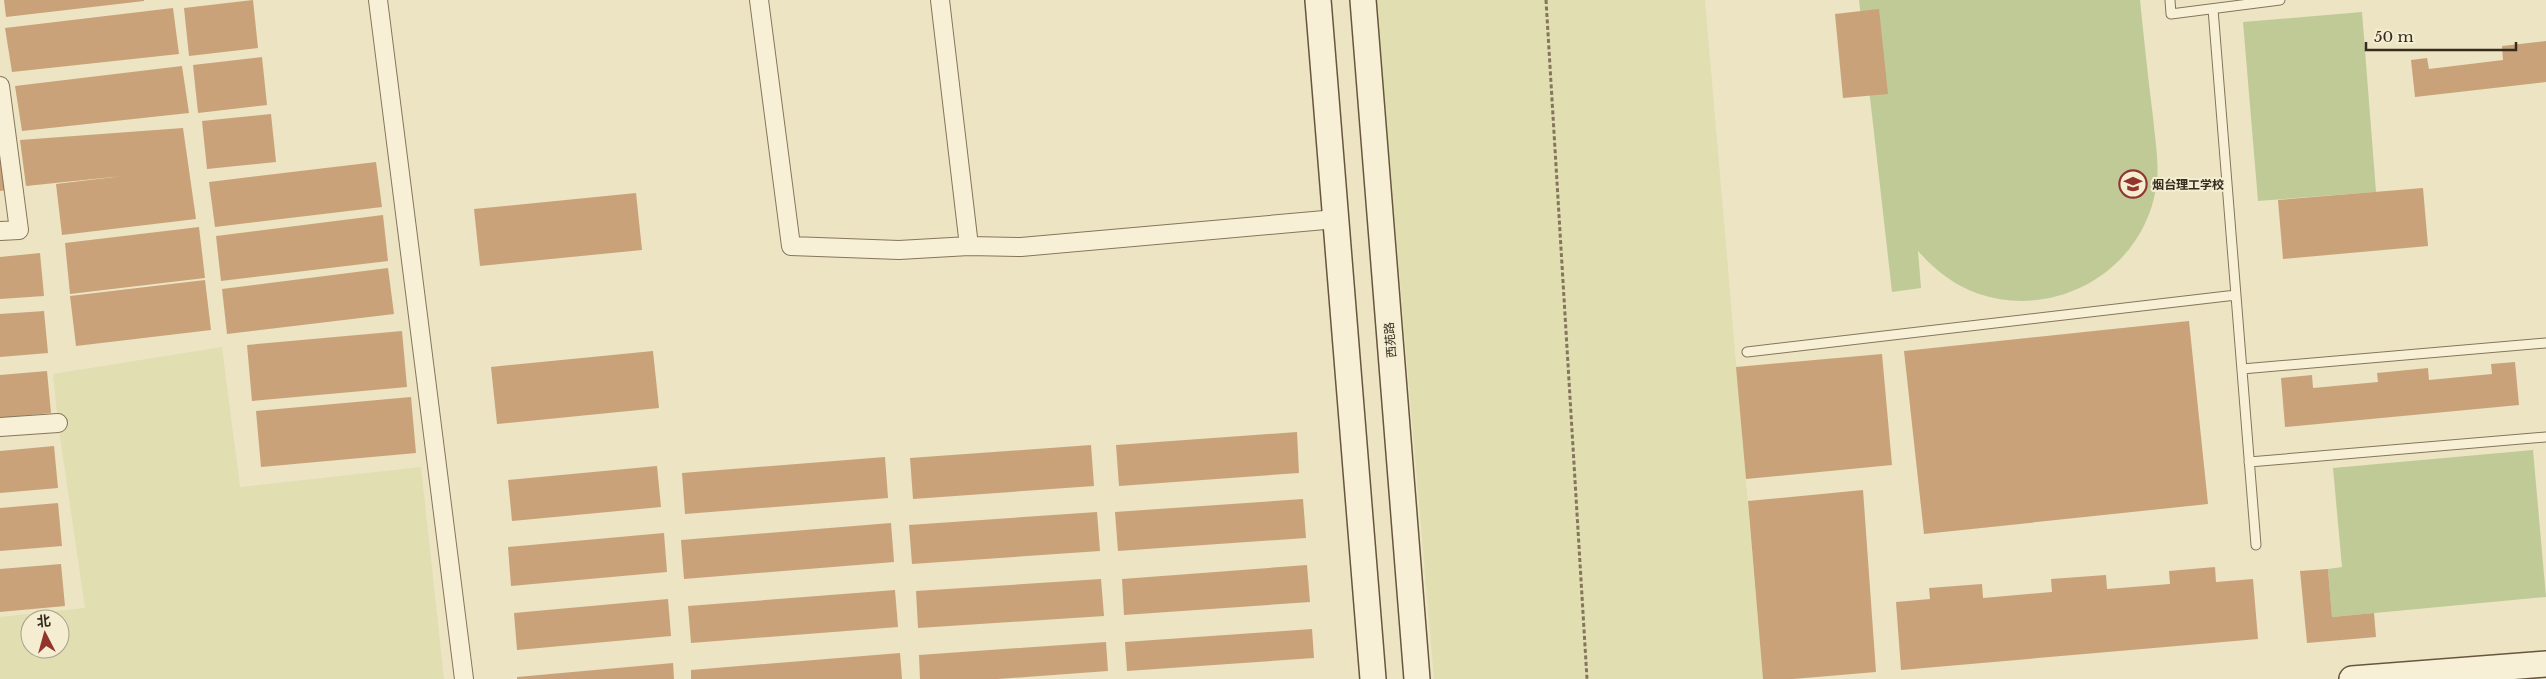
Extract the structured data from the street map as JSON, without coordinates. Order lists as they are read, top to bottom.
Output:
{
  "streets": {
    "main road": ["西苑路"]
  },
  "places": {
    "school or university": ["烟台理工学校"]
  },
  "scale_bar": "50 m",
  "north": "top"
}
